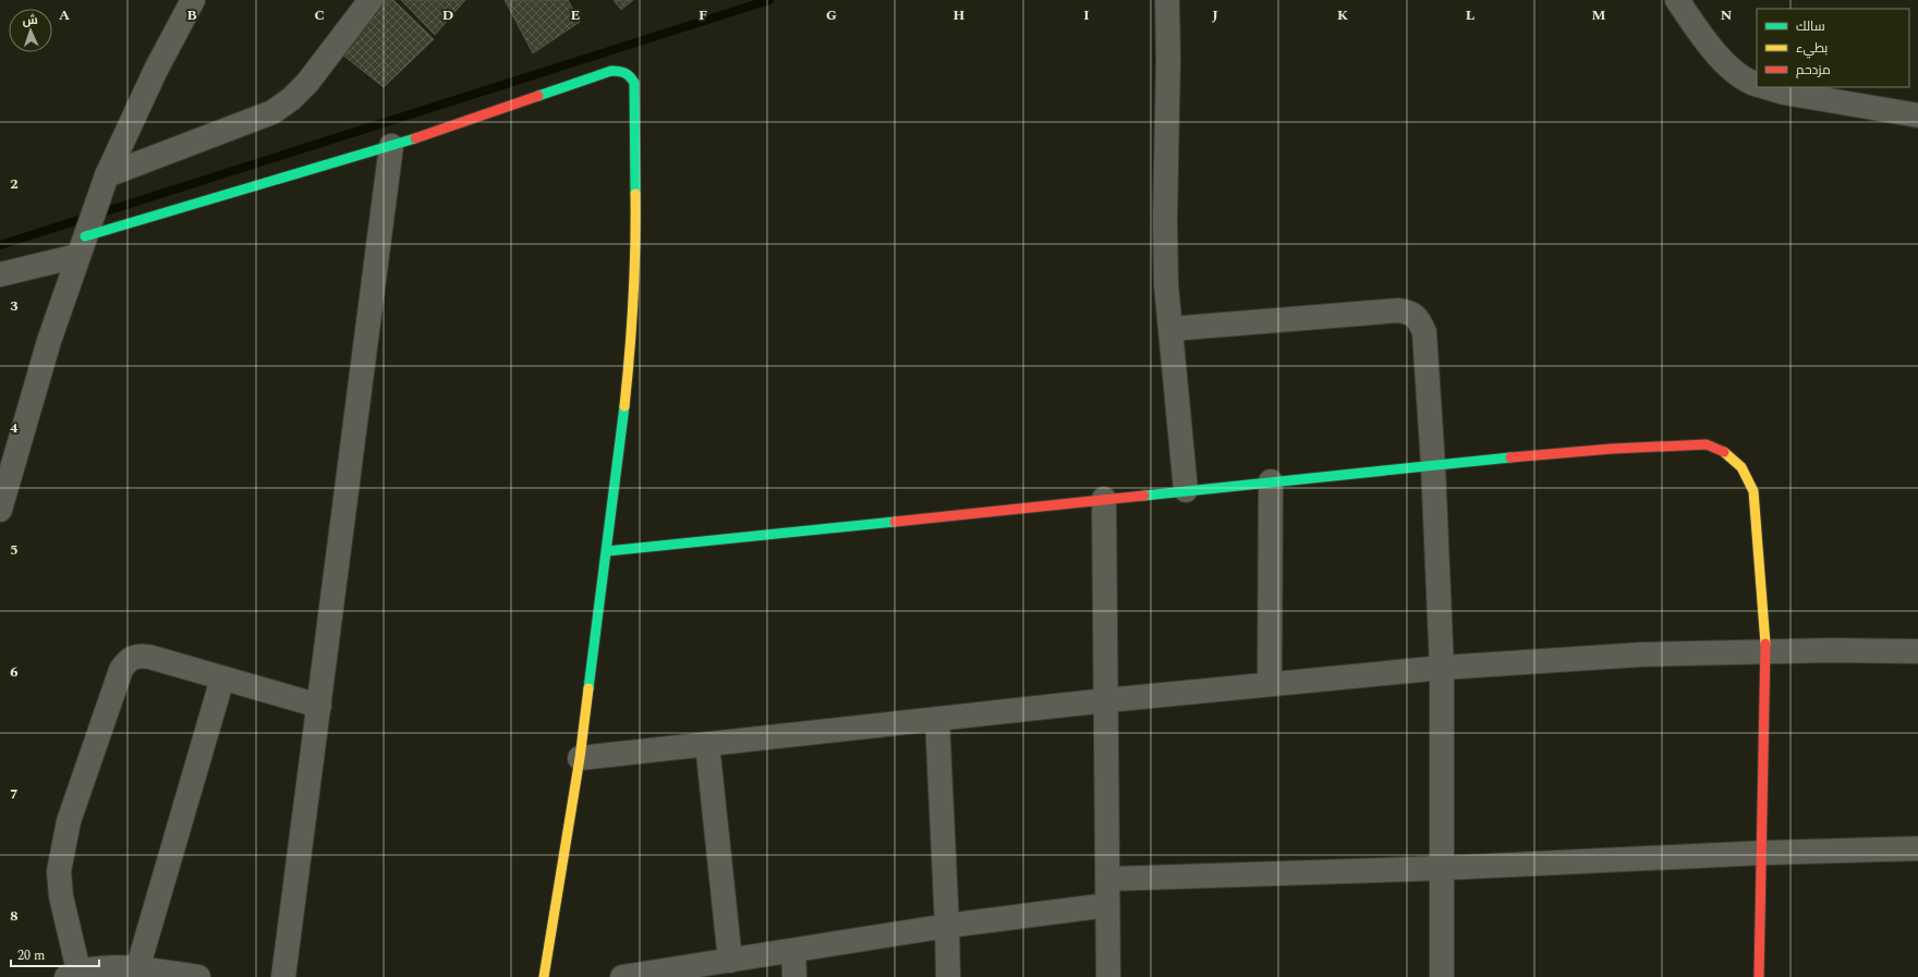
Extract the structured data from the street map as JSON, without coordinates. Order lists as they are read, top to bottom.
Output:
{
  "legend": ["سالك", "بطيء", "مزدحم"],
  "scale_bar": "20 m",
  "north": "top",
  "grid": {
    "columns": [
      "A",
      "B",
      "C",
      "D",
      "E",
      "F",
      "G",
      "H",
      "I",
      "J",
      "K",
      "L",
      "M",
      "N"
    ],
    "rows": [
      "2",
      "3",
      "4",
      "5",
      "6",
      "7",
      "8"
    ]
  }
}
